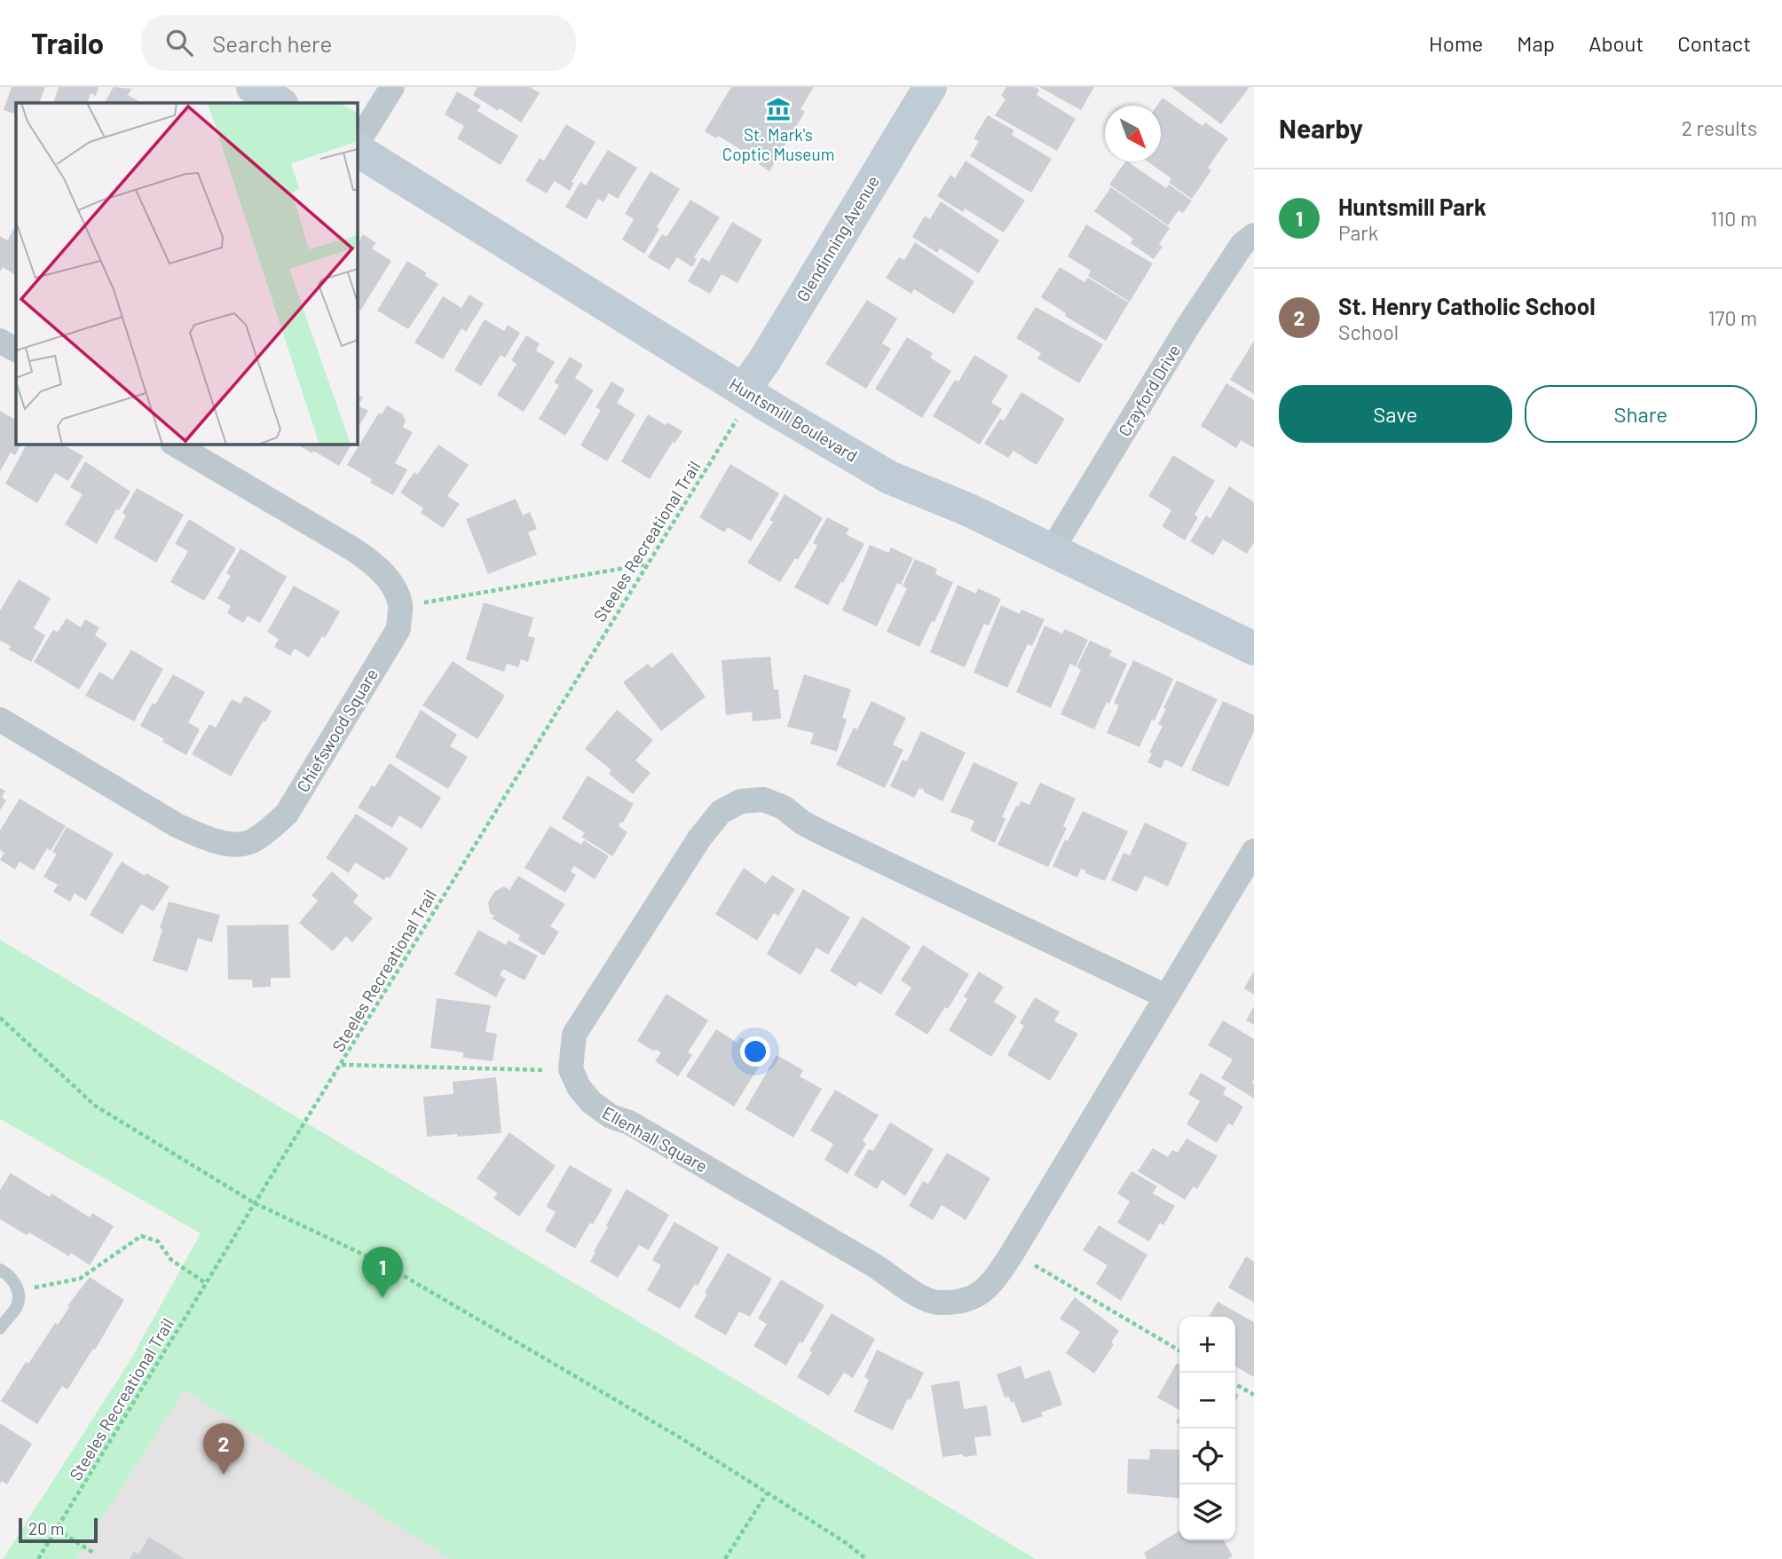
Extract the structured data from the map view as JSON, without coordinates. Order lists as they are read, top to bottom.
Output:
{
  "streets": {
    "street": [
      "Glendinning Avenue",
      "Crayford Drive",
      "Huntsmill Boulevard",
      "Chiefswood Square",
      "Ellenhall Square"
    ],
    "path": ["Steeles Recreational Trail"]
  },
  "crossings": [
    ["Glendinning Avenue", "Huntsmill Boulevard"],
    ["Glendinning Avenue", "Steeles Recreational Trail"],
    ["Crayford Drive", "Huntsmill Boulevard"],
    ["Huntsmill Boulevard", "Steeles Recreational Trail"]
  ],
  "places": {
    "museum": ["St. Mark's Coptic Museum"]
  },
  "scale_bar": "20 m",
  "north": "bottom right",
  "page": {
    "header": "Trailo",
    "search": "Search here",
    "nav": [
      "Home",
      "Map",
      "About",
      "Contact"
    ],
    "heading": ["Nearby", "2 results"],
    "list": [
      {
        "mark": "1",
        "name": "Huntsmill Park",
        "note": "Park",
        "value": "110 m"
      },
      {
        "mark": "2",
        "name": "St. Henry Catholic School",
        "note": "School",
        "value": "170 m"
      }
    ],
    "buttons": ["Save", "Share"],
    "pins": ["1", "2"],
    "map_buttons": ["+", "−"],
    "scale": "20 m"
  }
}
